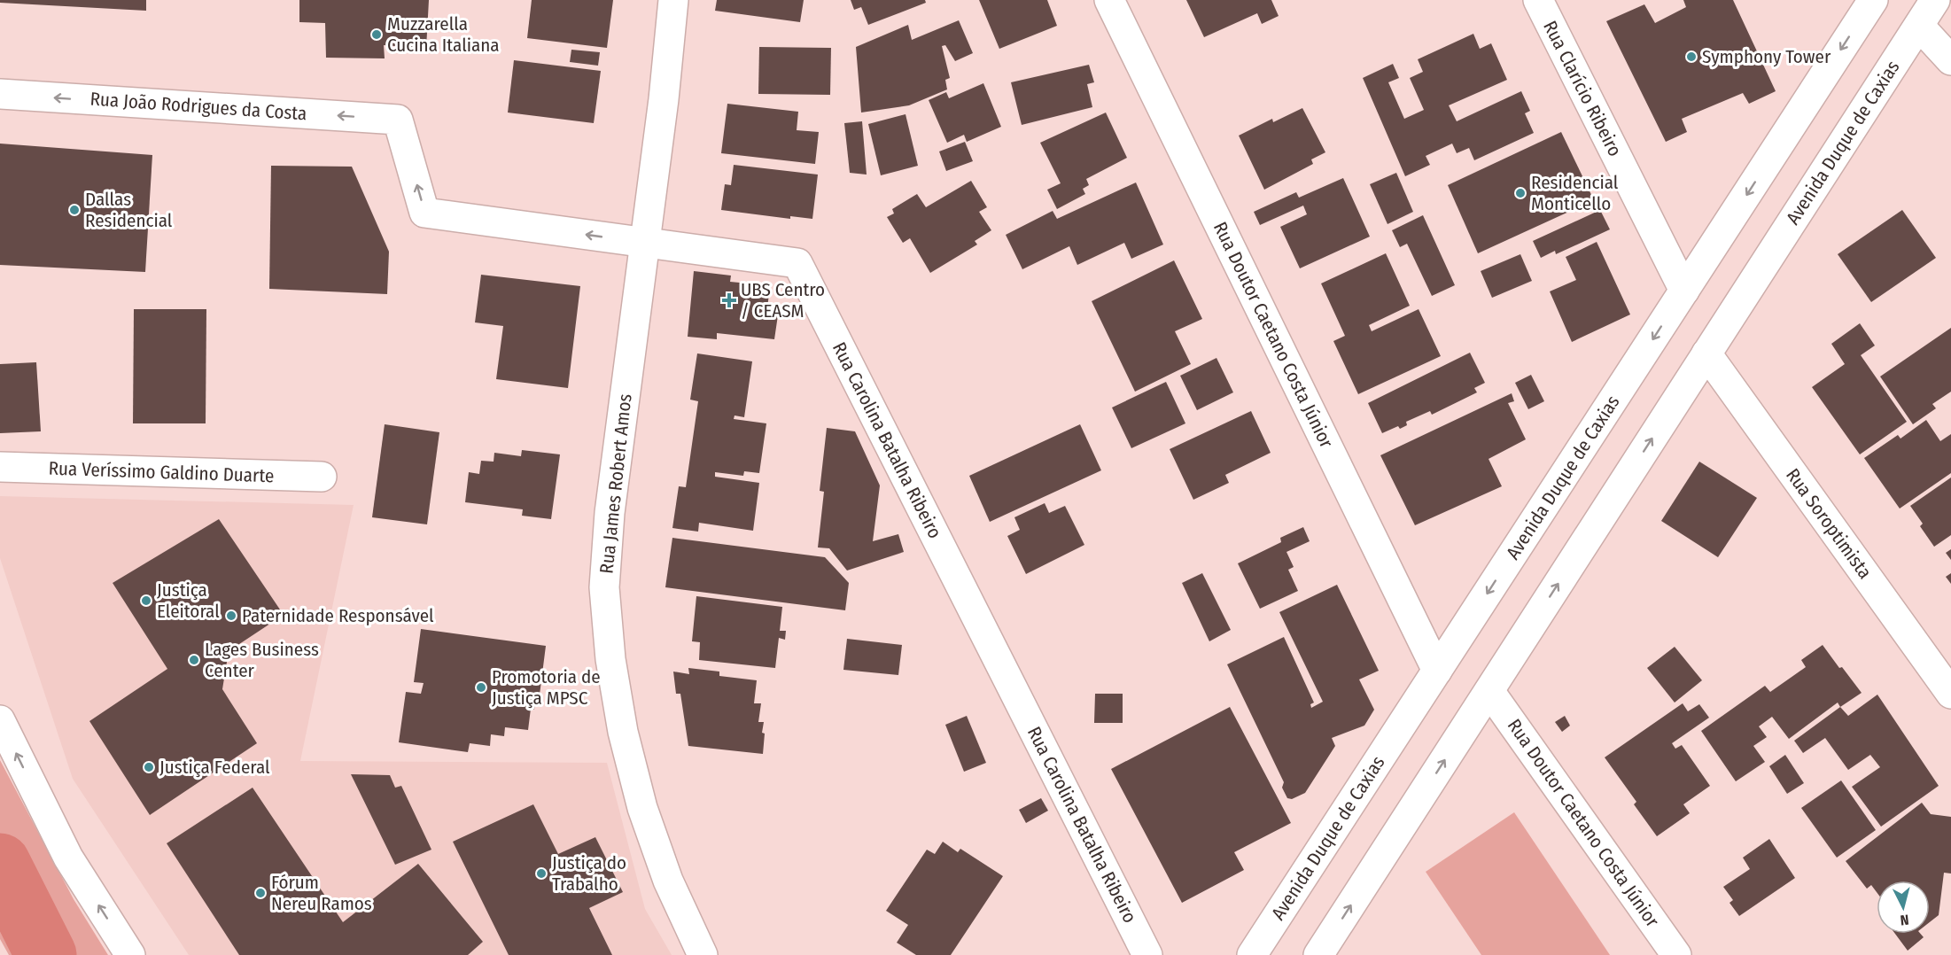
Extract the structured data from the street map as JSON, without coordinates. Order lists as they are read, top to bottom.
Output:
{
  "streets": {
    "street": [
      "Rua Clarício Ribeiro",
      "Rua João Rodrigues da Costa",
      "Avenida Duque de Caxias",
      "Rua Doutor Caetano Costa Júnior",
      "Rua Carolina Batalha Ribeiro",
      "Rua Veríssimo Galdino Duarte",
      "Rua James Robert Amos",
      "Rua Soroptimista"
    ]
  },
  "crossings": [
    ["Rua Clarício Ribeiro", "Avenida Duque de Caxias"],
    ["Rua João Rodrigues da Costa", "Rua Carolina Batalha Ribeiro"],
    ["Avenida Duque de Caxias", "Rua Doutor Caetano Costa Júnior"],
    ["Avenida Duque de Caxias", "Rua Soroptimista"],
    ["Rua Carolina Batalha Ribeiro", "Rua James Robert Amos"]
  ],
  "one_way": ["Rua João Rodrigues da Costa"],
  "places": {
    "other": [
      "Muzzarella Cucina Italiana",
      "Symphony Tower",
      "Residencial Monticello",
      "Dallas Residencial",
      "Justiça Eleitoral",
      "Paternidade Responsável",
      "Lages Business Center",
      "Promotoria de Justiça MPSC",
      "Justiça Federal",
      "Justiça do Trabalho",
      "Fórum Nereu Ramos"
    ],
    "health": ["UBS Centro / CEASM"]
  },
  "north": "bottom"
}
